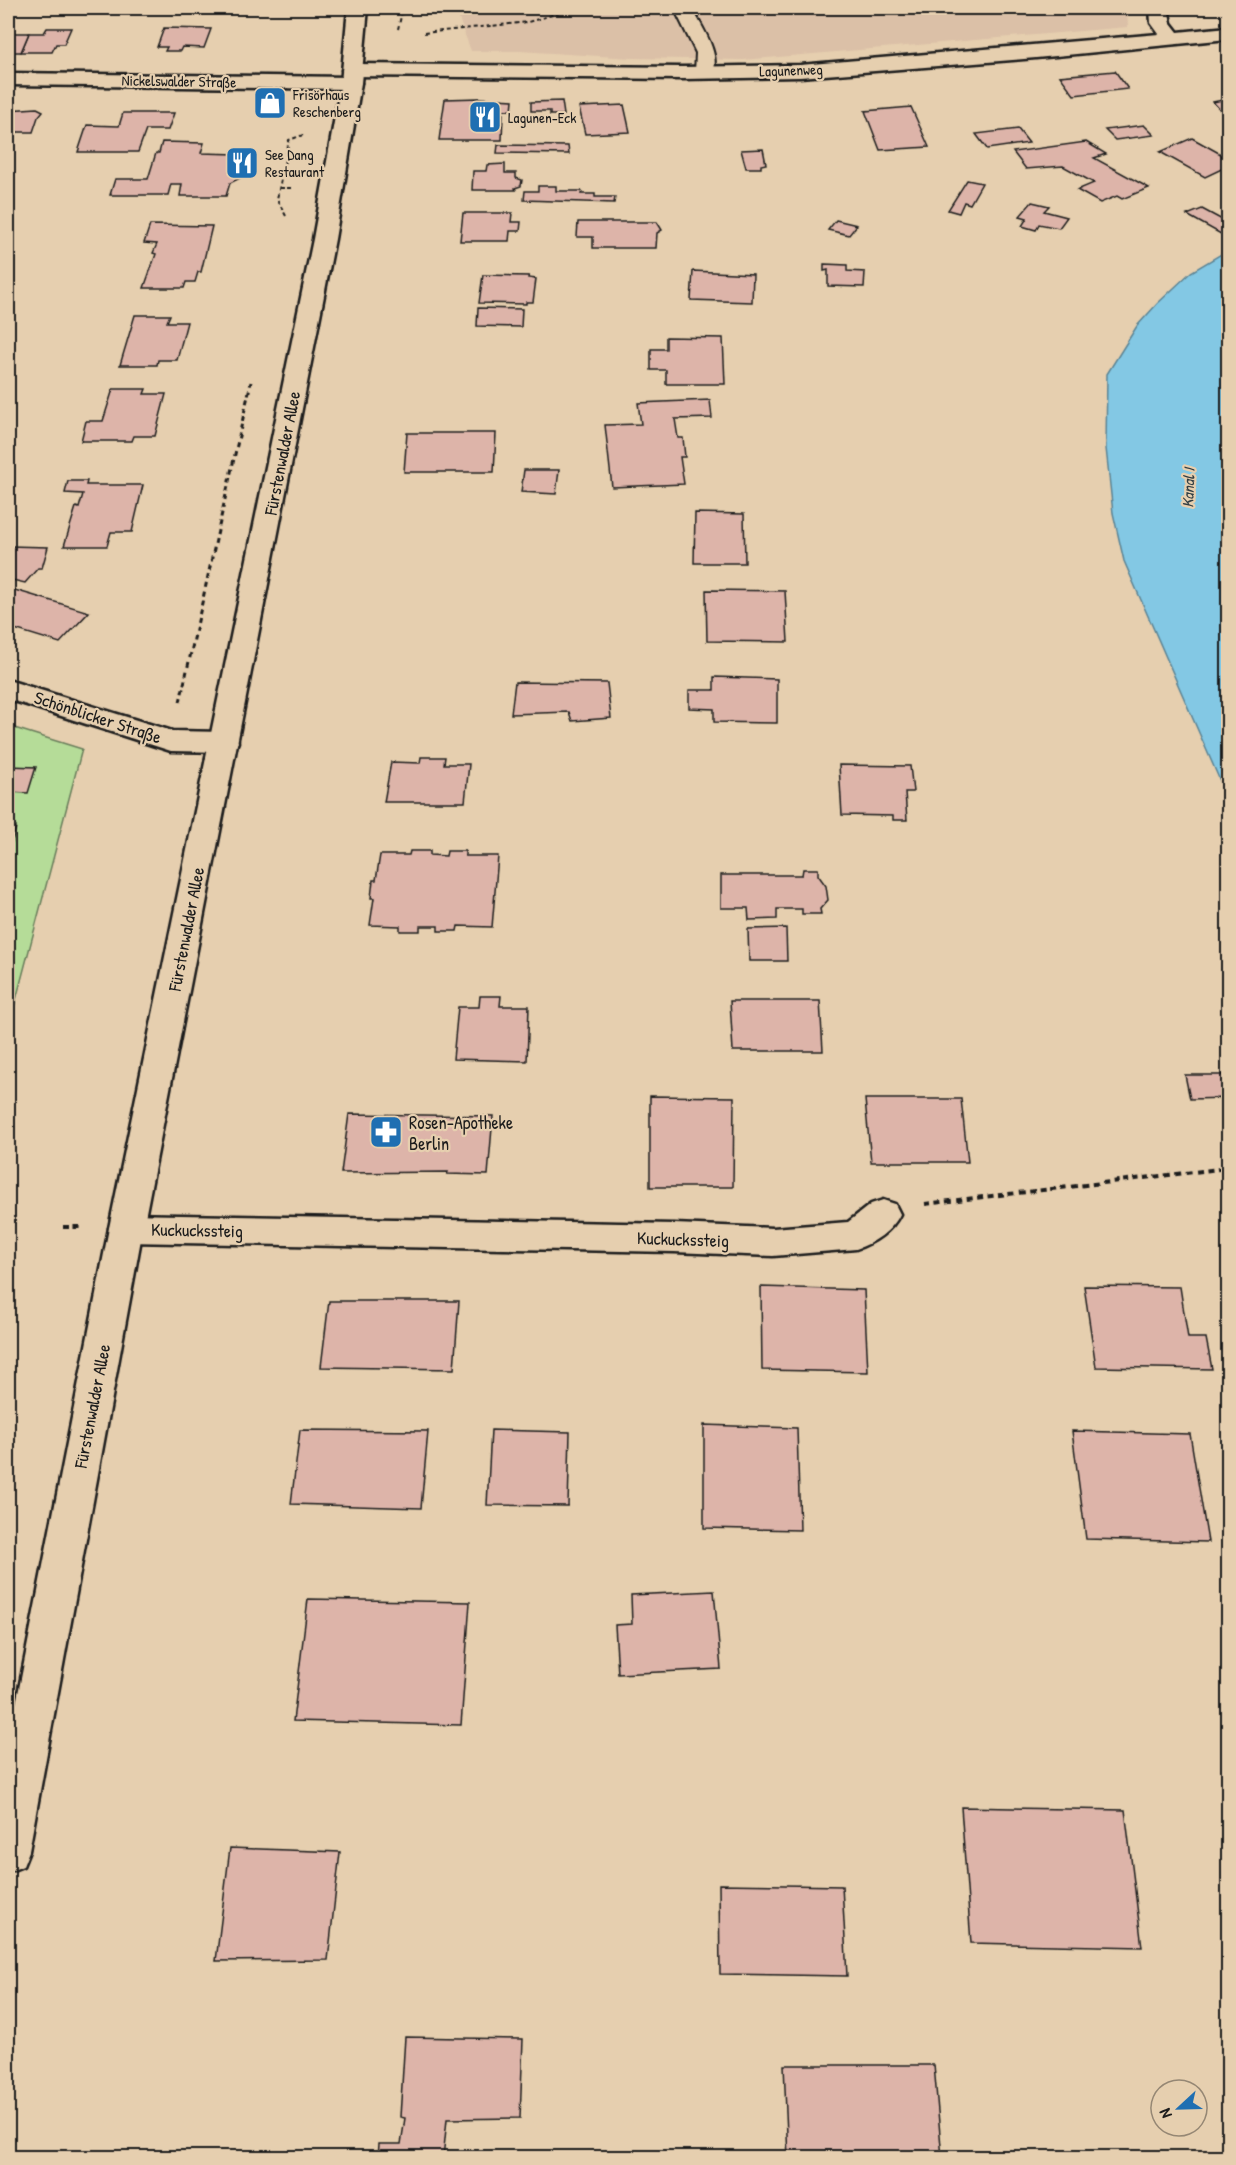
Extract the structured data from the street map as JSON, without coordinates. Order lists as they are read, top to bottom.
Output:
{
  "streets": {
    "street": [
      "Lagunenweg",
      "Nickelswalder Straße",
      "Fürstenwalder Allee",
      "Schönblicker Straße",
      "Kuckuckssteig"
    ]
  },
  "crossings": [
    ["Lagunenweg", "Nickelswalder Straße"],
    ["Lagunenweg", "Fürstenwalder Allee"],
    ["Nickelswalder Straße", "Fürstenwalder Allee"],
    ["Fürstenwalder Allee", "Schönblicker Straße"],
    ["Fürstenwalder Allee", "Kuckuckssteig"]
  ],
  "water": ["Kanal I"],
  "places": {
    "shop": ["Frisörhaus Reschenberg"],
    "restaurant": ["Lagunen-Eck", "See Dang Restaurant"],
    "pharmacy": ["Rosen-Apotheke Berlin"]
  },
  "north": "left"
}
